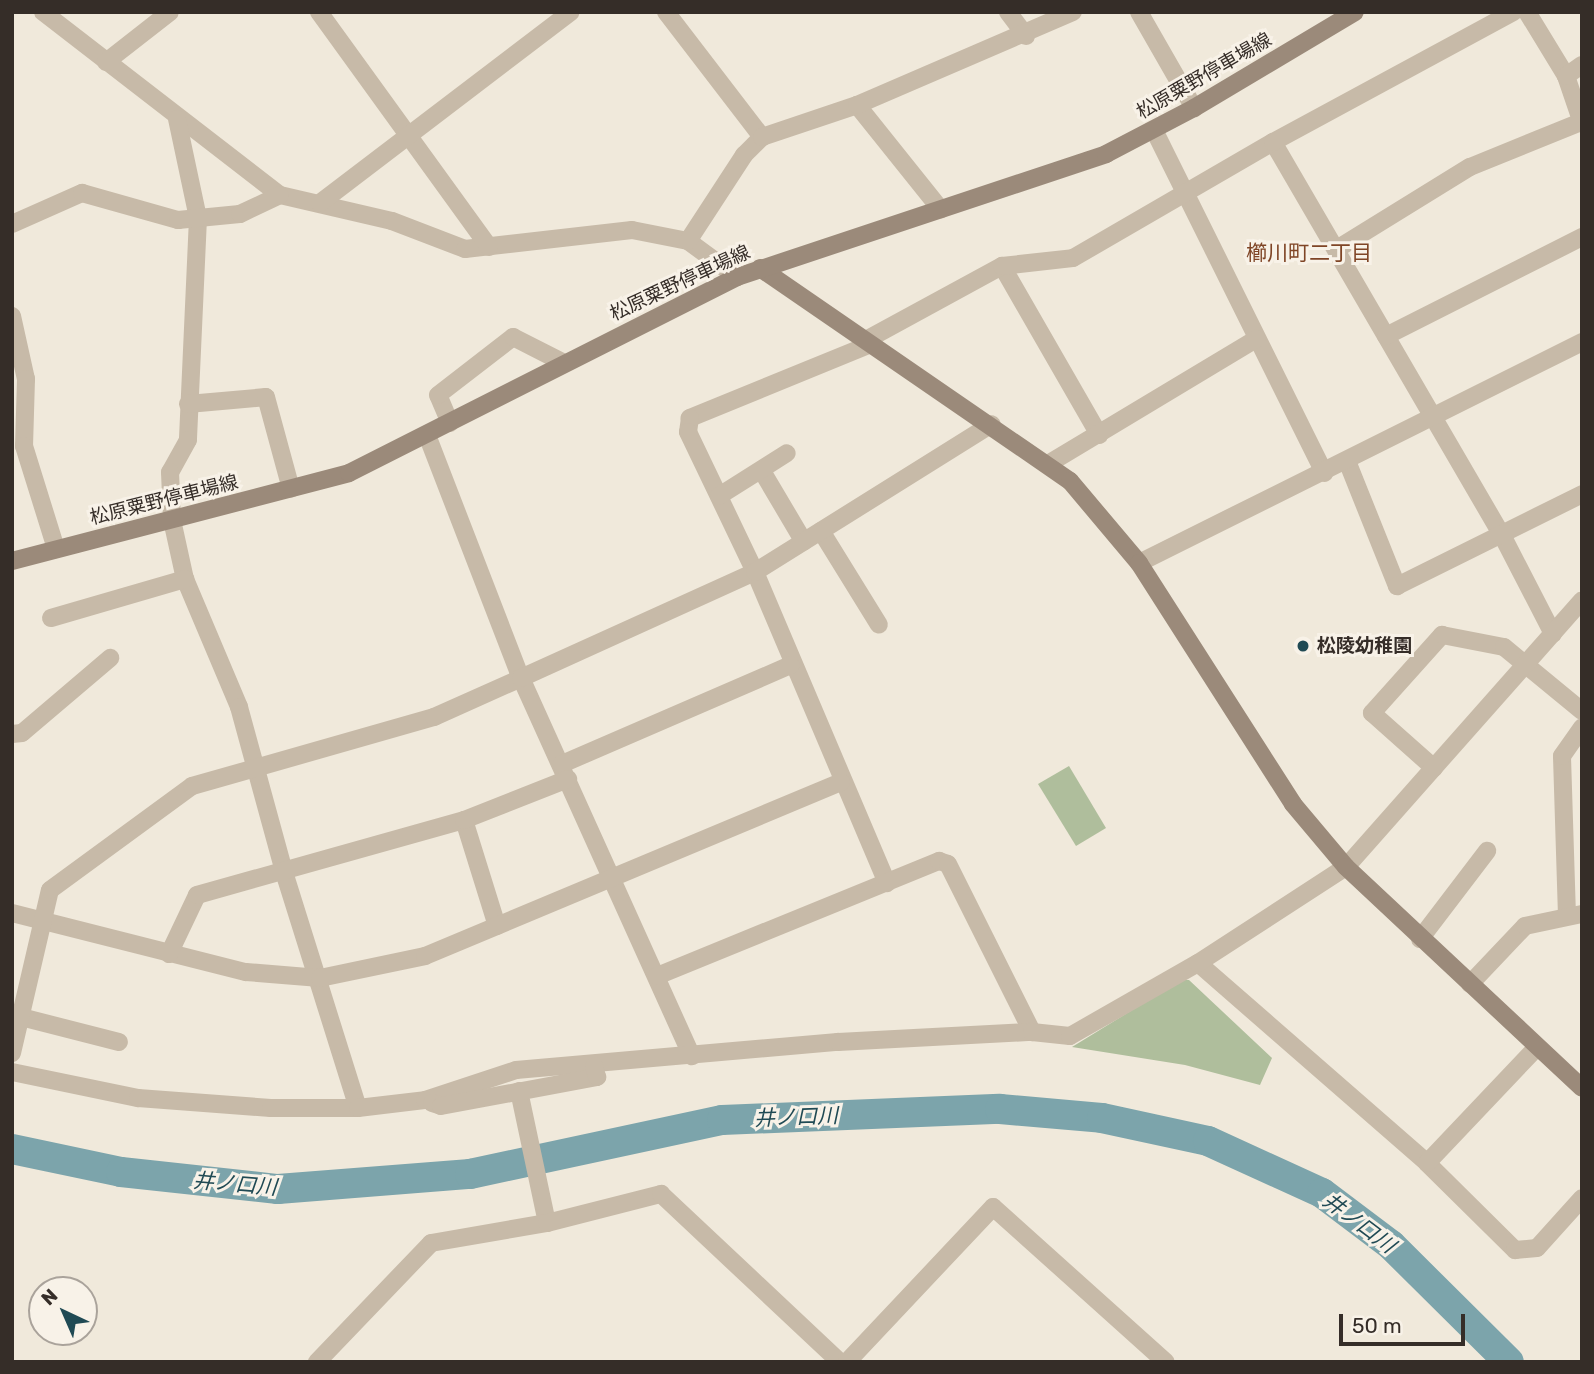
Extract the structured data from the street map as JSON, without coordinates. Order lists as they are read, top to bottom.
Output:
{
  "streets": {
    "main road": ["松原粟野停車場線"]
  },
  "districts": ["櫛川町二丁目"],
  "water": ["井ノ口川"],
  "places": ["松陵幼稚園"],
  "scale_bar": "50 m",
  "north": "top left"
}
